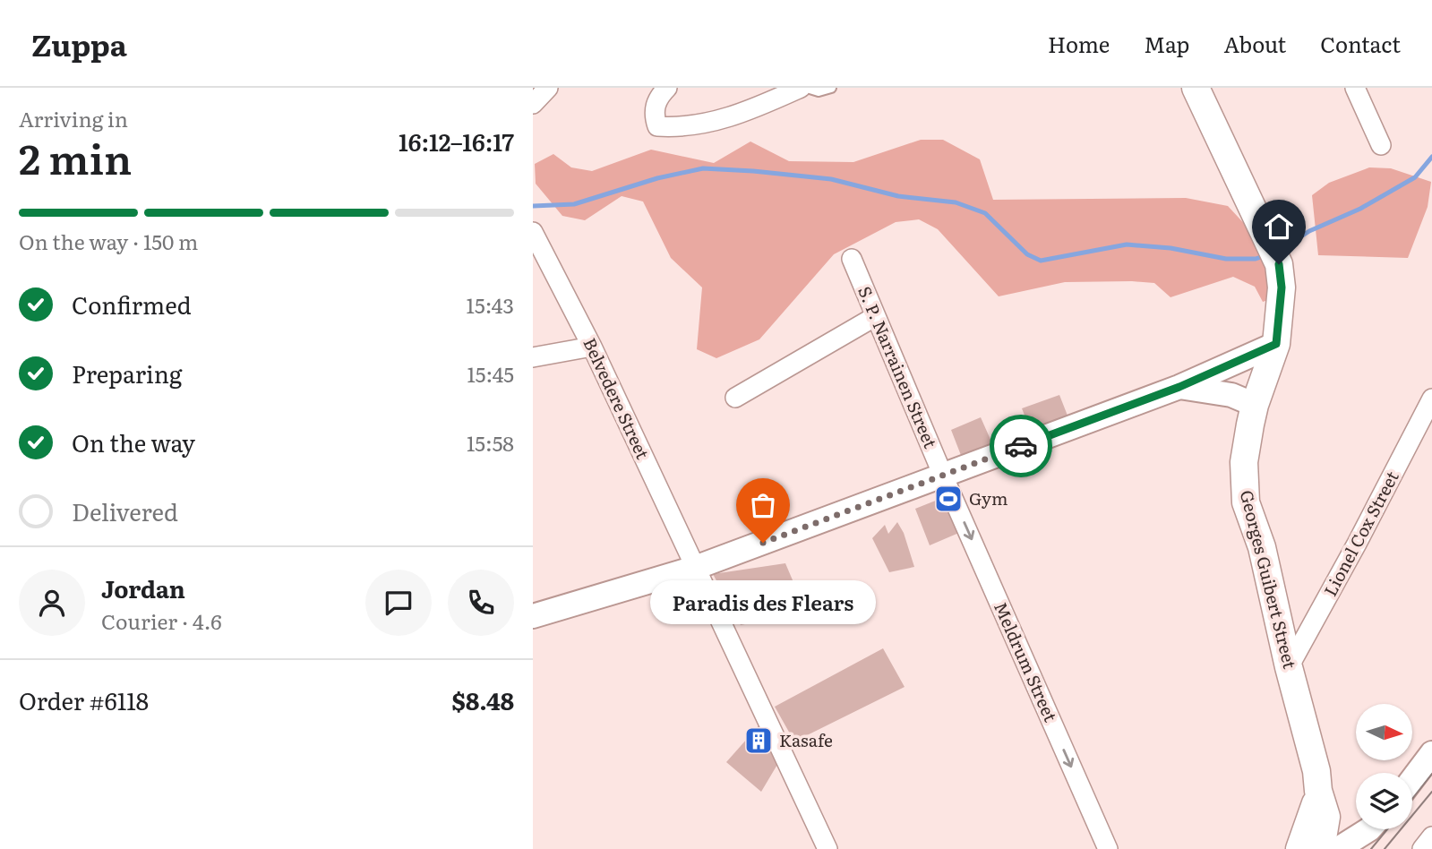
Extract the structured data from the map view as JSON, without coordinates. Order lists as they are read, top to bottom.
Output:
{
  "streets": {
    "main road": ["Georges Guibert Street"],
    "street": [
      "S. P. Narrainen Street",
      "Belvedere Street",
      "Lionel Cox Street",
      "Meldrum Street"
    ]
  },
  "crossings": [
    ["S. P. Narrainen Street", "Meldrum Street"],
    ["Lionel Cox Street", "Georges Guibert Street"]
  ],
  "one_way": ["Meldrum Street"],
  "places": {
    "sports": ["Gym"],
    "other": ["Paradis des Flears"],
    "building": ["Kasafe"]
  },
  "north": "right",
  "page": {
    "header": "Zuppa",
    "nav": [
      "Home",
      "Map",
      "About",
      "Contact"
    ],
    "heading": ["2 min", "Arriving in", "16:12–16:17"],
    "panel": [
      "Jordan",
      "Courier · 4.6",
      "Order #6118",
      "$8.48"
    ],
    "bar": "On the way · 150 m",
    "list": [
      ["Confirmed", "15:43"],
      ["Preparing", "15:45"],
      ["On the way", "15:58"],
      "Delivered"
    ],
    "bubble": "Paradis des Flears"
  }
}
